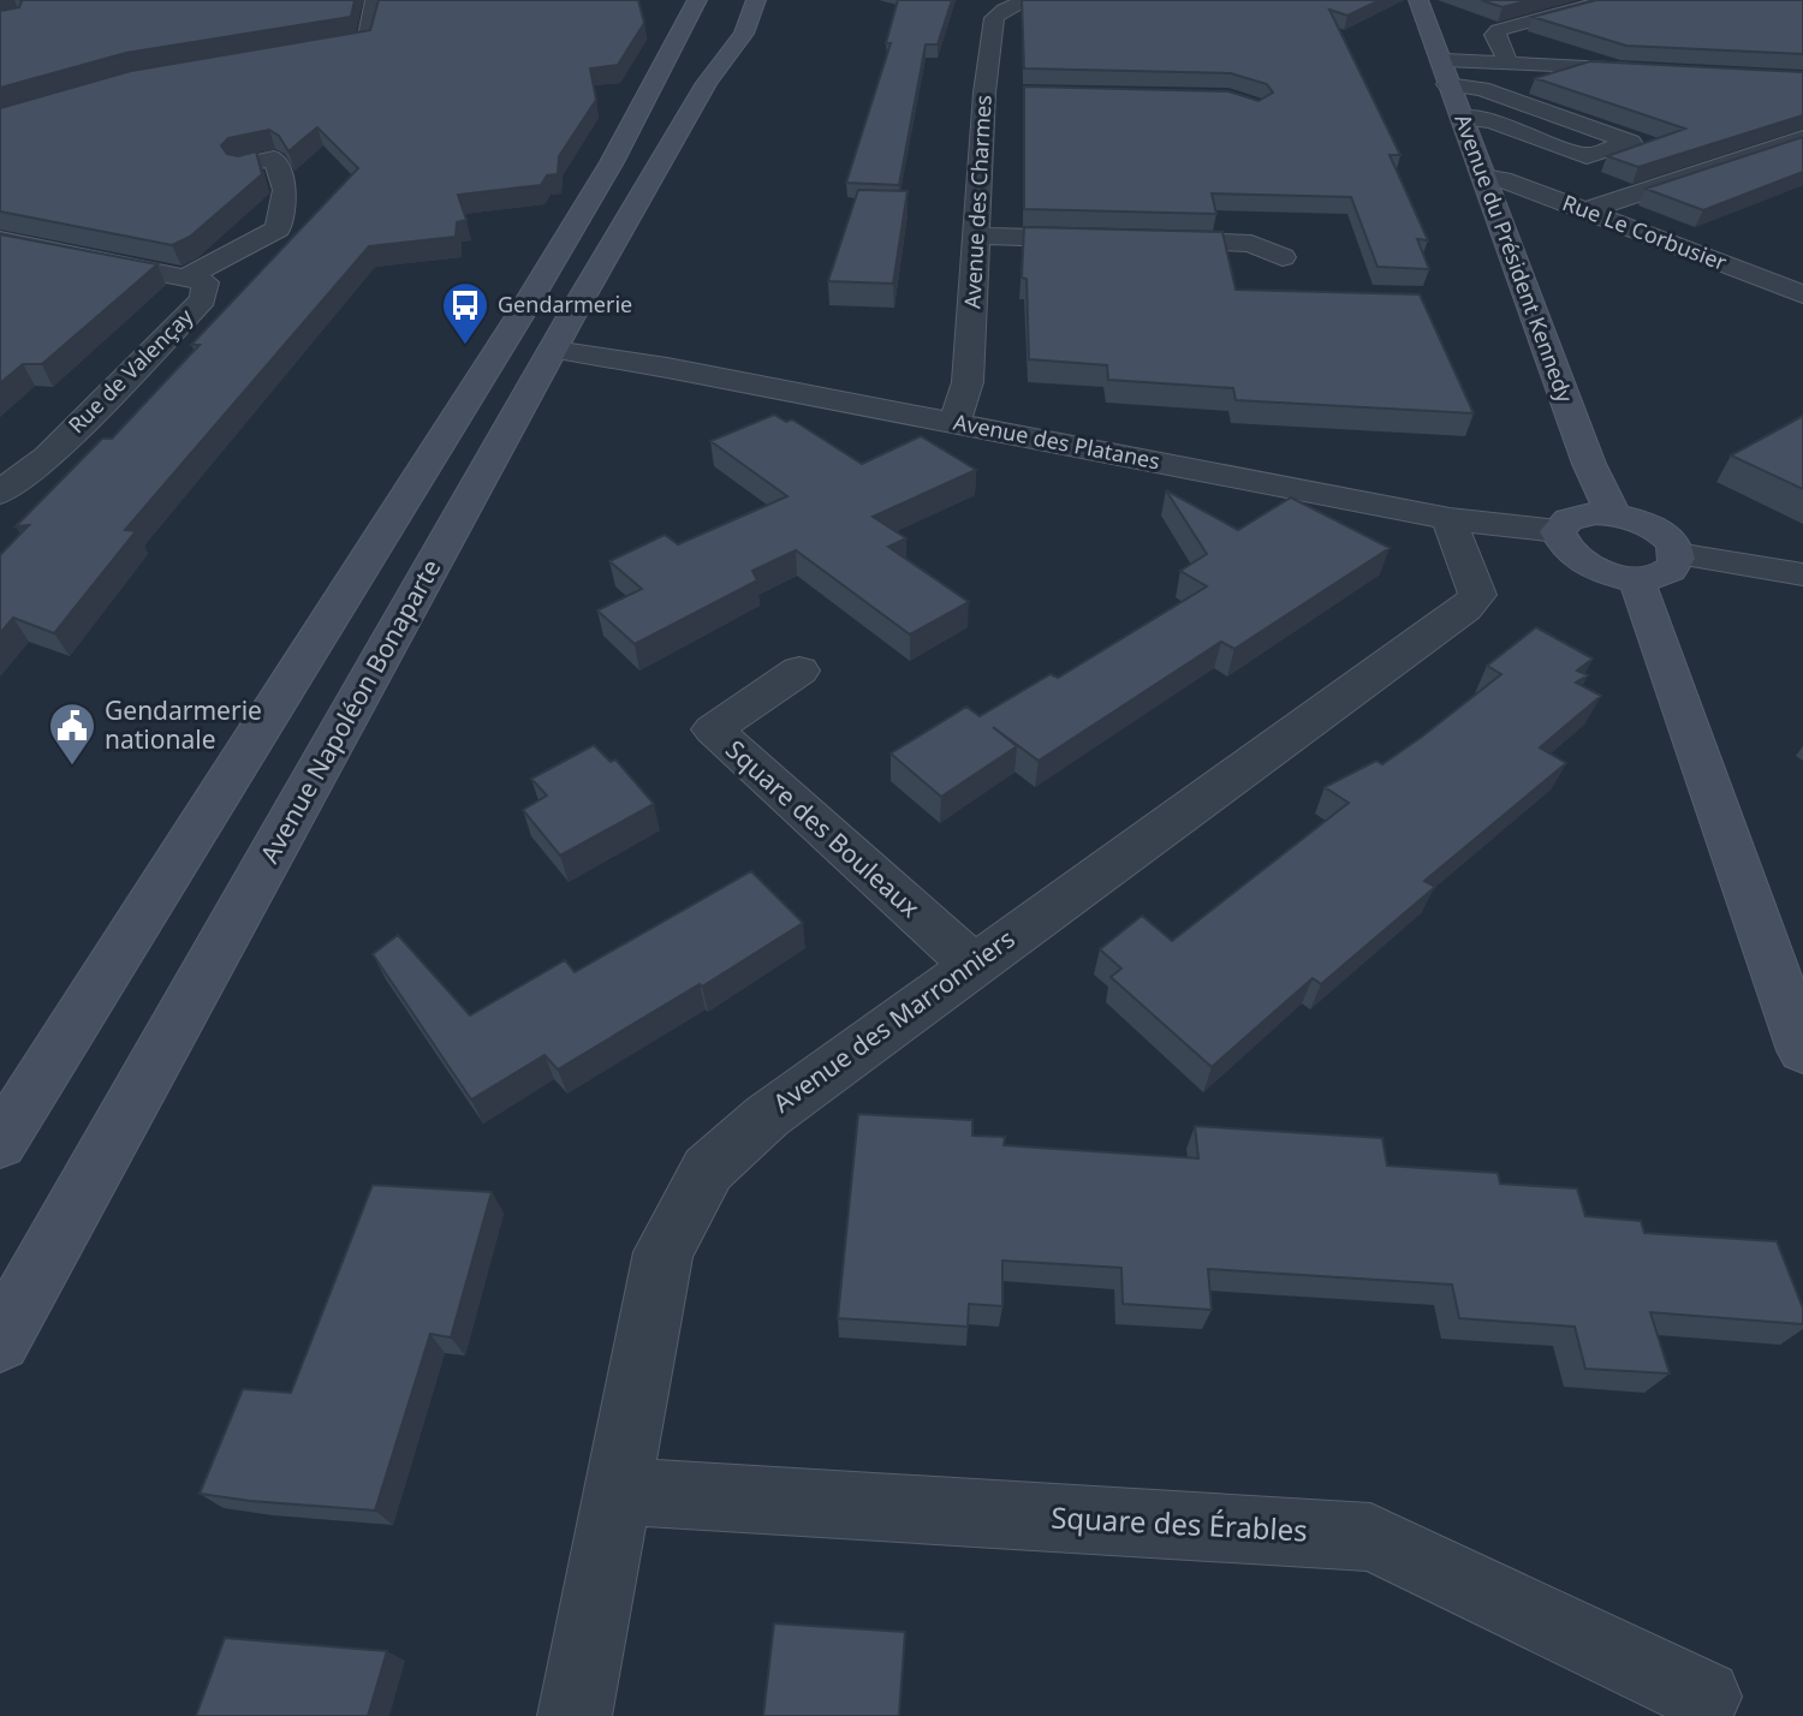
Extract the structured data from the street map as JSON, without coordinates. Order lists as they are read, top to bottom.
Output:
{
  "streets": {
    "main road": ["Avenue du Président Kennedy", "Avenue Napoléon Bonaparte"],
    "street": [
      "Avenue des Charmes",
      "Rue Le Corbusier",
      "Rue de Valençay",
      "Avenue des Platanes",
      "Square des Bouleaux",
      "Avenue des Marronniers",
      "Square des Érables"
    ]
  },
  "crossings": [
    ["Avenue des Charmes", "Avenue des Platanes"],
    ["Rue Le Corbusier", "Avenue du Président Kennedy"],
    ["Avenue des Platanes", "Avenue Napoléon Bonaparte"],
    ["Avenue des Platanes", "Avenue des Marronniers"],
    ["Square des Bouleaux", "Avenue des Marronniers"],
    ["Avenue des Marronniers", "Square des Érables"]
  ],
  "places": {
    "bus stop": ["Gendarmerie"],
    "public building": ["Gendarmerie nationale"]
  }
}
